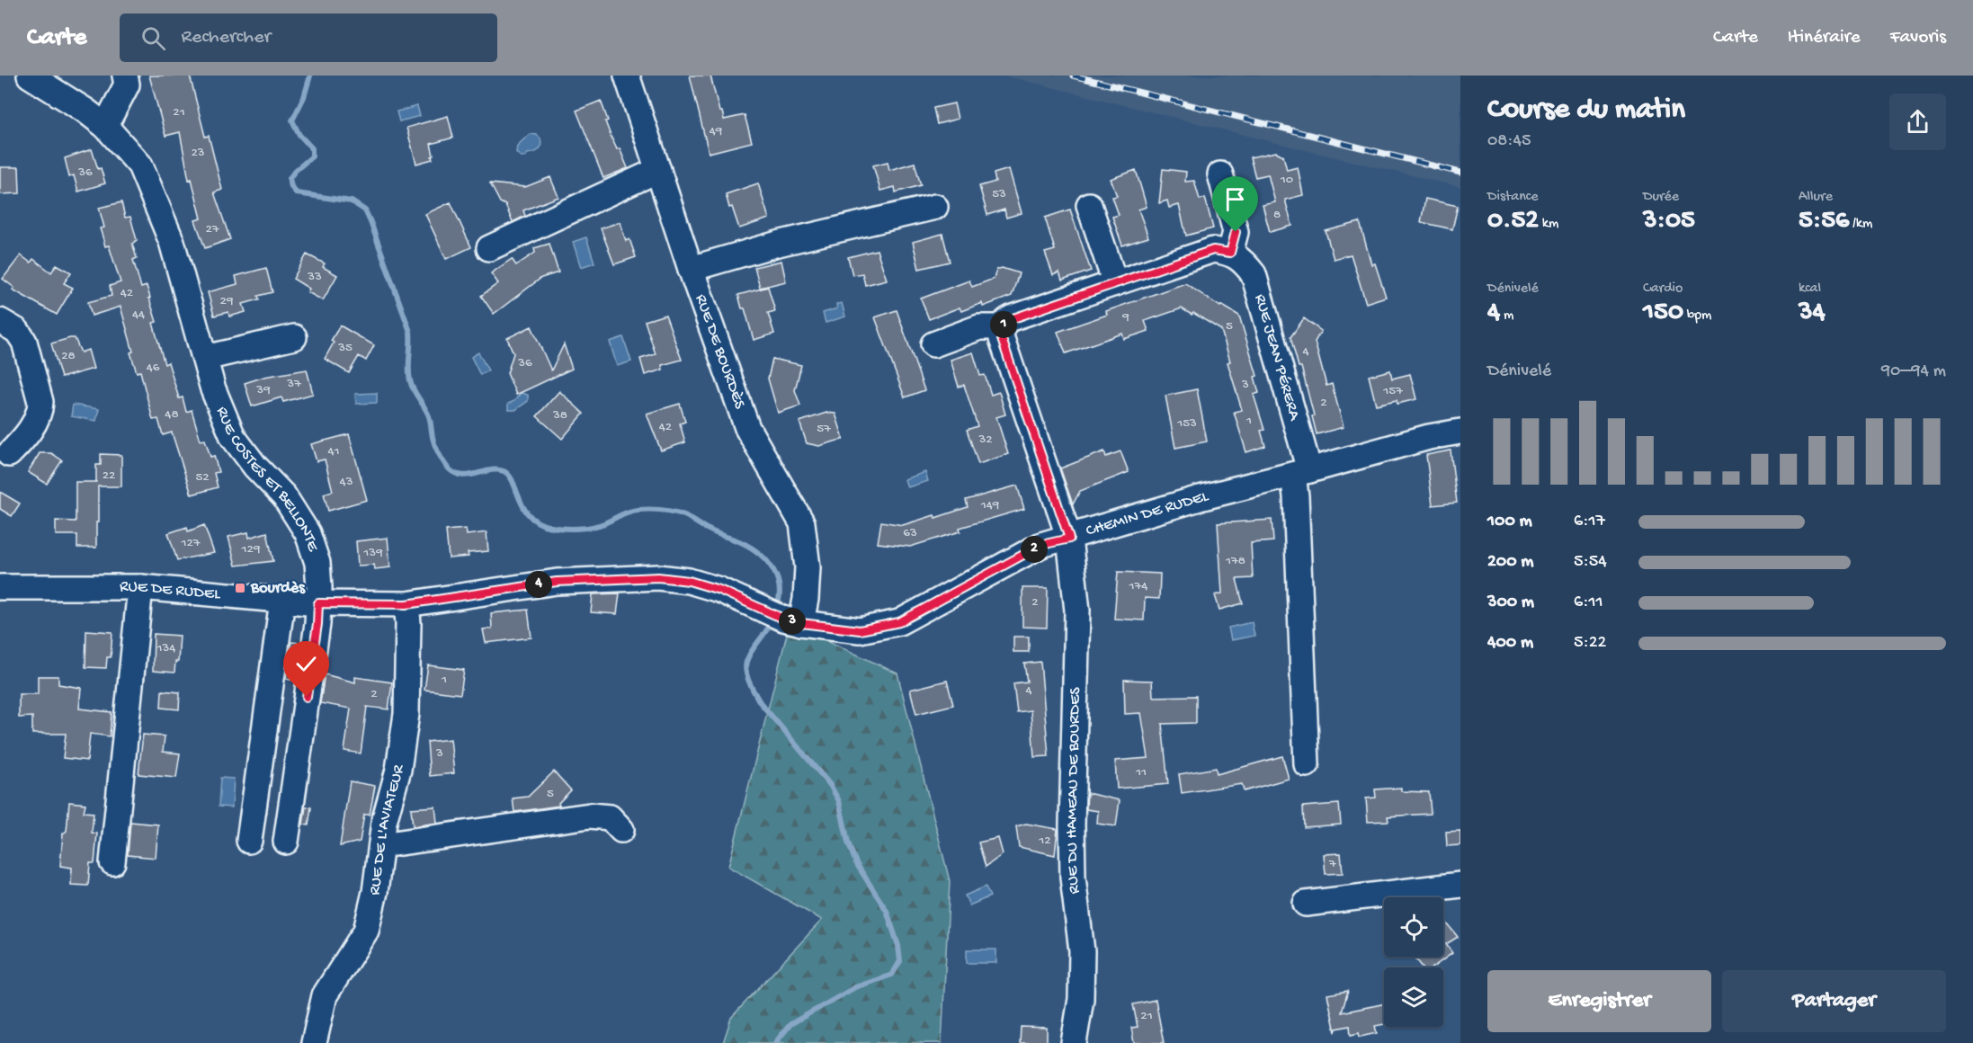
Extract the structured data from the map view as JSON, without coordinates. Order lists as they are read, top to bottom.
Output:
{
  "streets": {
    "street": [
      "RUE DE BOURDÈS",
      "RUE JEAN PÉRERA",
      "RUE COSTES ET BELLONTE",
      "CHEMIN DE RUDEL",
      "RUE DE RUDEL",
      "RUE DU HAMEAU DE BOURDES",
      "RUE DE L'AVIATEUR"
    ]
  },
  "crossings": [
    ["RUE DE BOURDÈS", "CHEMIN DE RUDEL"],
    ["RUE DE BOURDÈS", "RUE DE RUDEL"],
    ["RUE JEAN PÉRERA", "CHEMIN DE RUDEL"],
    ["RUE COSTES ET BELLONTE", "RUE DE RUDEL"],
    ["CHEMIN DE RUDEL", "RUE DE RUDEL"],
    ["CHEMIN DE RUDEL", "RUE DU HAMEAU DE BOURDES"],
    ["RUE DE RUDEL", "RUE DE L'AVIATEUR"]
  ],
  "places": {
    "transit": ["Bourdès"]
  },
  "house_numbers": [
    "21",
    "49",
    "23",
    "36",
    "10",
    "53",
    "8",
    "27",
    "33",
    "42",
    "29",
    "44",
    "9",
    "5",
    "35",
    "4",
    "28",
    "36",
    "46",
    "37",
    "3",
    "39",
    "157",
    "2",
    "48",
    "38",
    "1",
    "153",
    "42",
    "57",
    "32",
    "41",
    "22",
    "52",
    "43",
    "149",
    "63",
    "127",
    "129",
    "139",
    "178",
    "174",
    "2",
    "134",
    "1",
    "4",
    "2",
    "3",
    "11",
    "5",
    "12",
    "7",
    "21"
  ],
  "page": {
    "header": "Carte",
    "search": "Rechercher",
    "nav": ["Carte", "Itinéraire", "Favoris"],
    "heading": ["Course du matin", "08:45"],
    "stats": [
      ["Distance", "0.52 km"],
      ["Durée", "3:05"],
      ["Allure", "5:56 /km"],
      ["Dénivelé", "4 m"],
      ["Cardio", "150 bpm"],
      ["kcal", "34"]
    ],
    "pins": [
      "1",
      "2",
      "4",
      "3"
    ],
    "chart": ["Dénivelé", "90–94 m"],
    "list": [
      {
        "name": "100 m",
        "note": "6:17"
      },
      {
        "name": "200 m",
        "note": "5:54"
      },
      {
        "name": "300 m",
        "note": "6:11"
      },
      {
        "name": "400 m",
        "note": "5:22"
      }
    ],
    "buttons": ["Enregistrer", "Partager"]
  }
}
